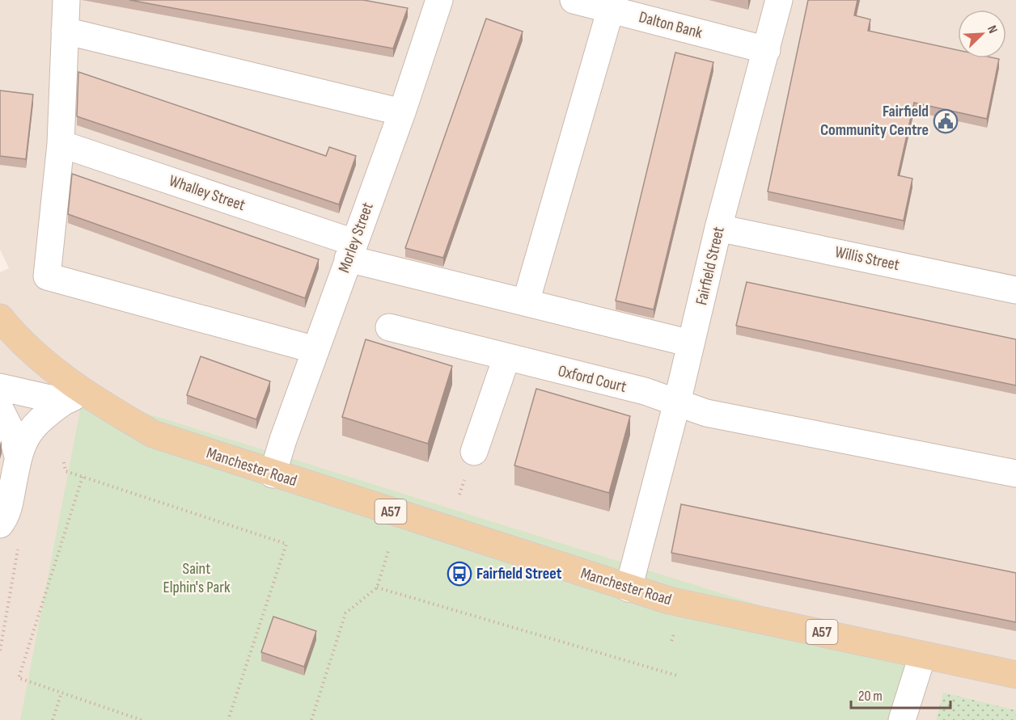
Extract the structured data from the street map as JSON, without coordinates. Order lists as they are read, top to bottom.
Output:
{
  "streets": {
    "main road": ["Manchester Road", "A57"],
    "street": [
      "Dalton Bank",
      "Whalley Street",
      "Morley Street",
      "Willis Street",
      "Fairfield Street",
      "Oxford Court"
    ]
  },
  "crossings": [
    ["Dalton Bank", "Fairfield Street"],
    ["Whalley Street", "Morley Street"],
    ["Whalley Street", "Fairfield Street"],
    ["Morley Street", "Manchester Road"],
    ["Willis Street", "Fairfield Street"],
    ["Fairfield Street", "Oxford Court"],
    ["Fairfield Street", "Manchester Road"]
  ],
  "parks": ["Saint Elphin's Park"],
  "places": {
    "public building": ["Fairfield Community Centre"],
    "bus stop": ["Fairfield Street"]
  },
  "scale_bar": "20 m",
  "north": "top right"
}
